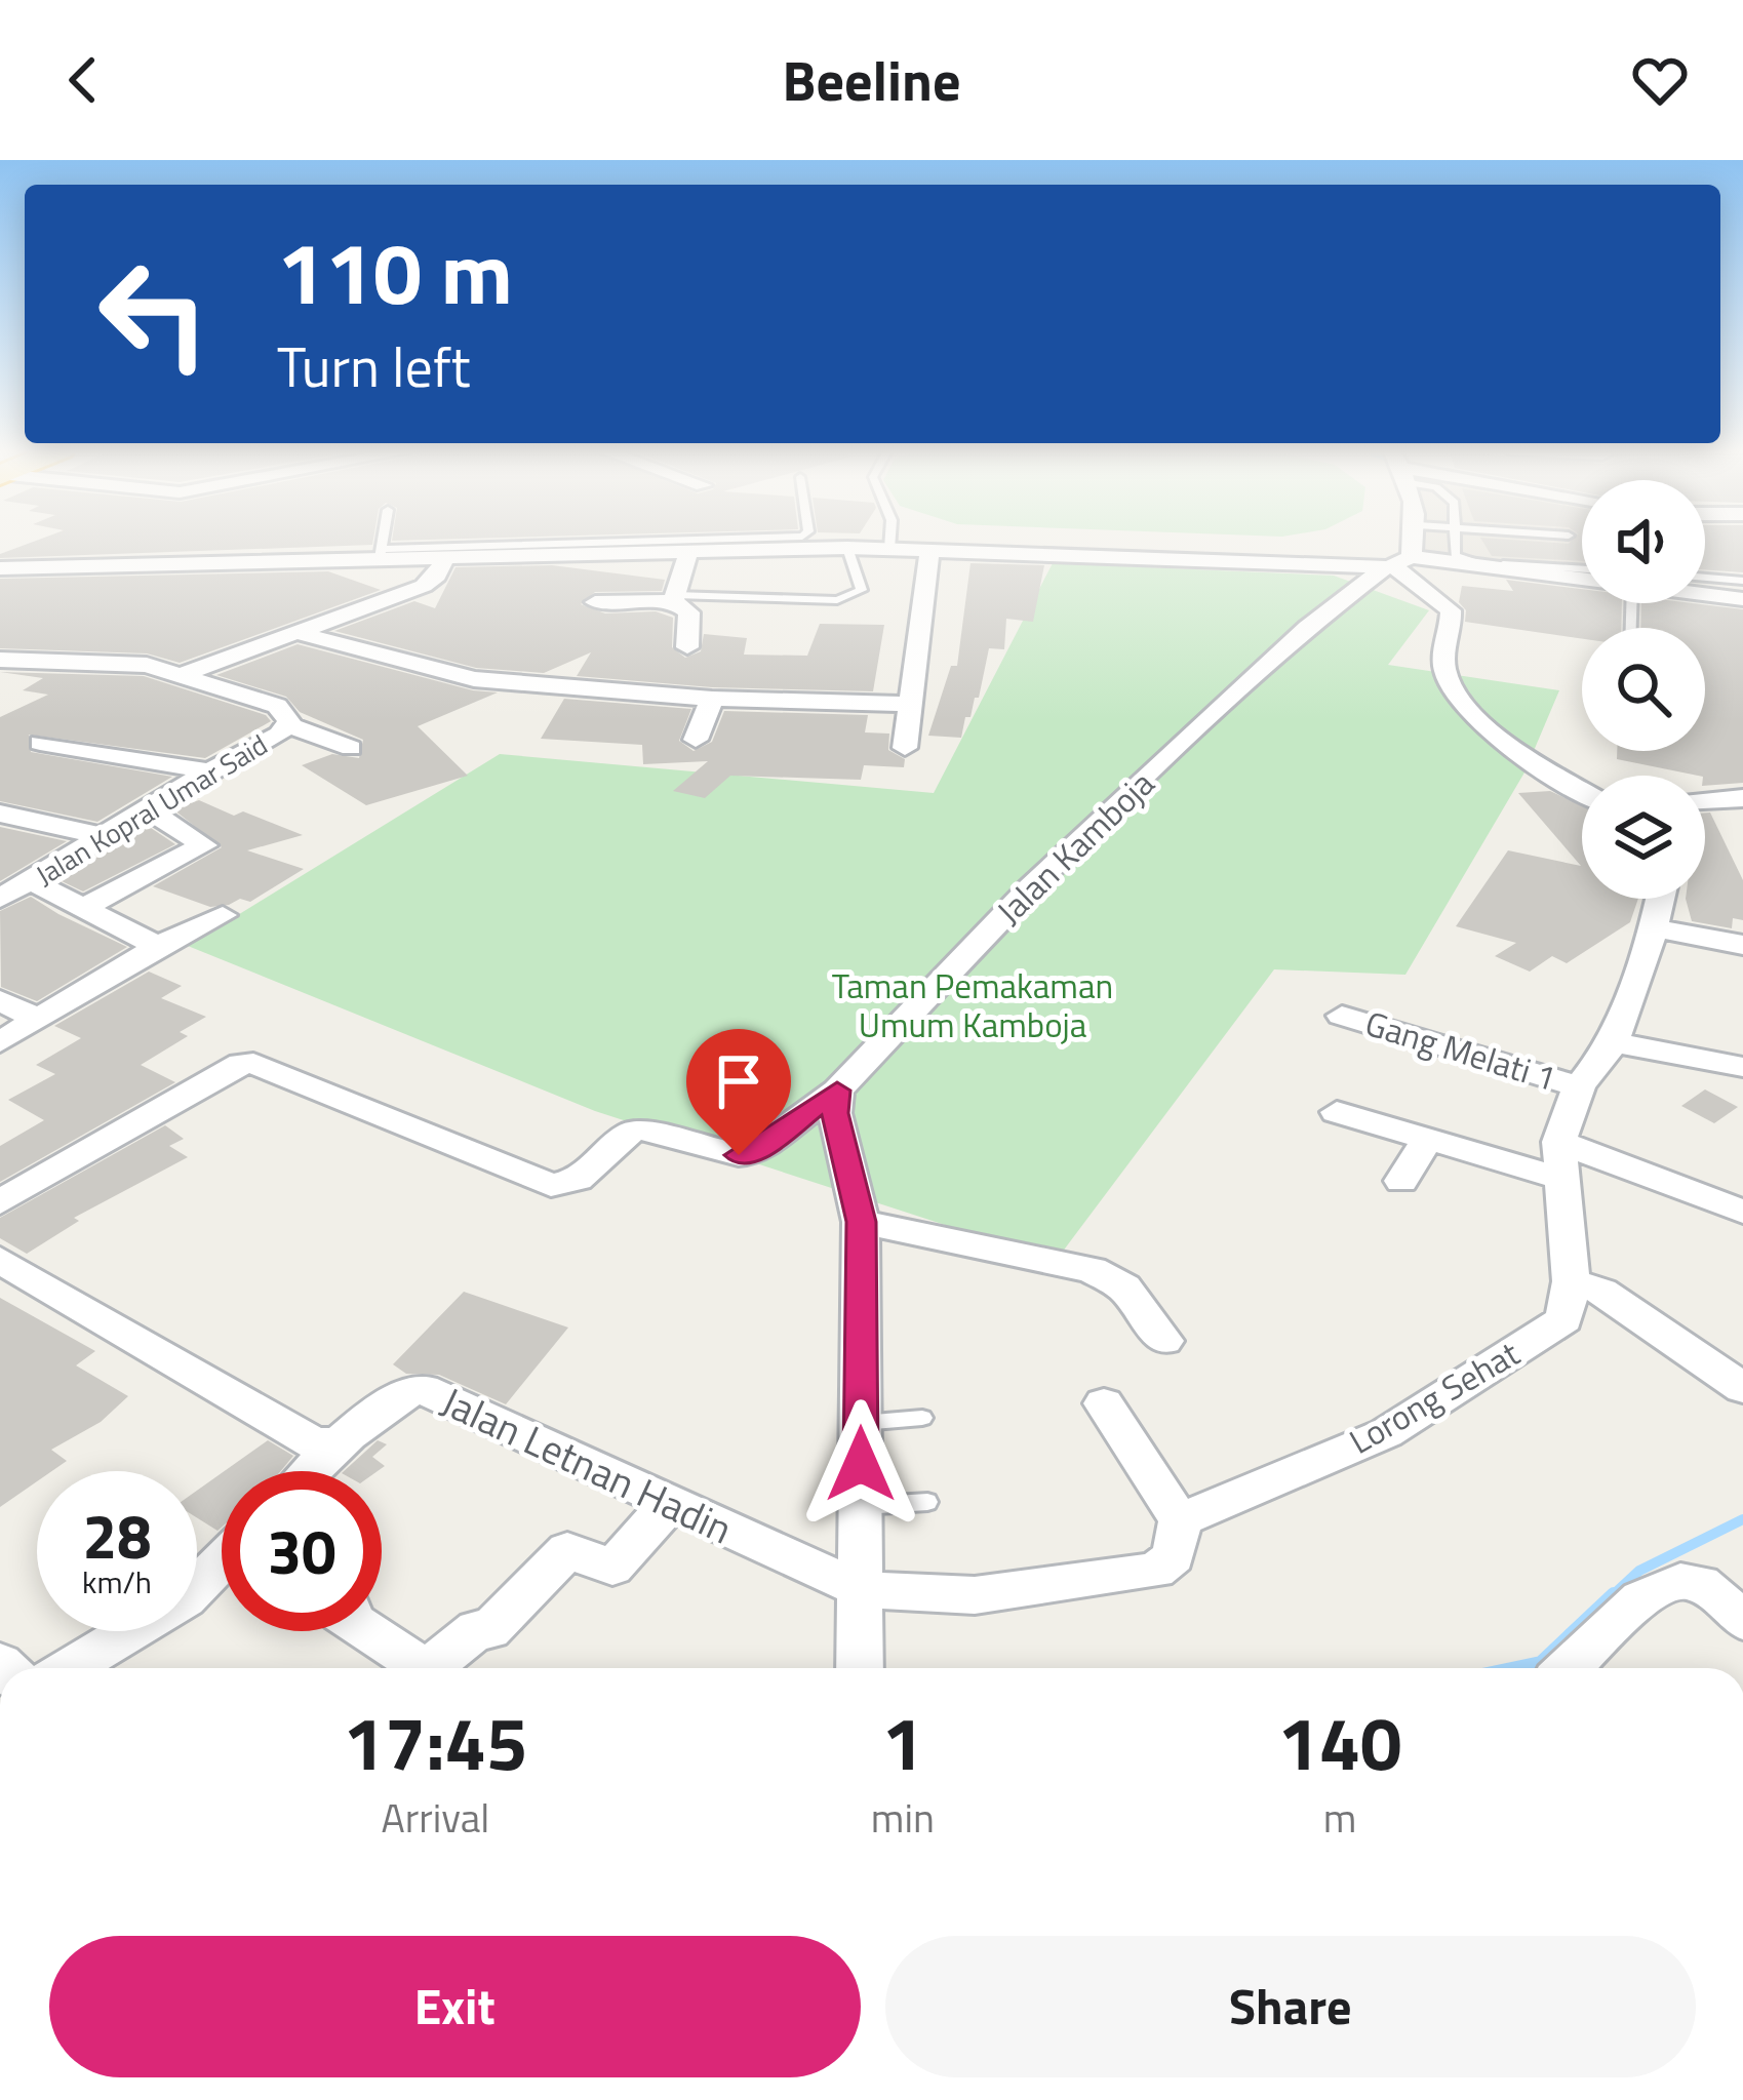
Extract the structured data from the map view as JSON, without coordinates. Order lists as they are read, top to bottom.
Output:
{
  "streets": {
    "street": [
      "Jalan Kopral Umar Said",
      "Jalan Kamboja",
      "Gang Melati 1",
      "Lorong Sehat",
      "Jalan Letnan Hadin"
    ]
  },
  "parks": ["Taman Pemakaman Umum Kamboja"],
  "page": {
    "header": "Beeline",
    "turn": ["110 m", "Turn left"],
    "speed": "28 km/h",
    "limit": "30",
    "eta": [
      "17:45",
      "Arrival",
      "1",
      "min",
      "140",
      "m"
    ],
    "buttons": ["Exit", "Share"]
  }
}
